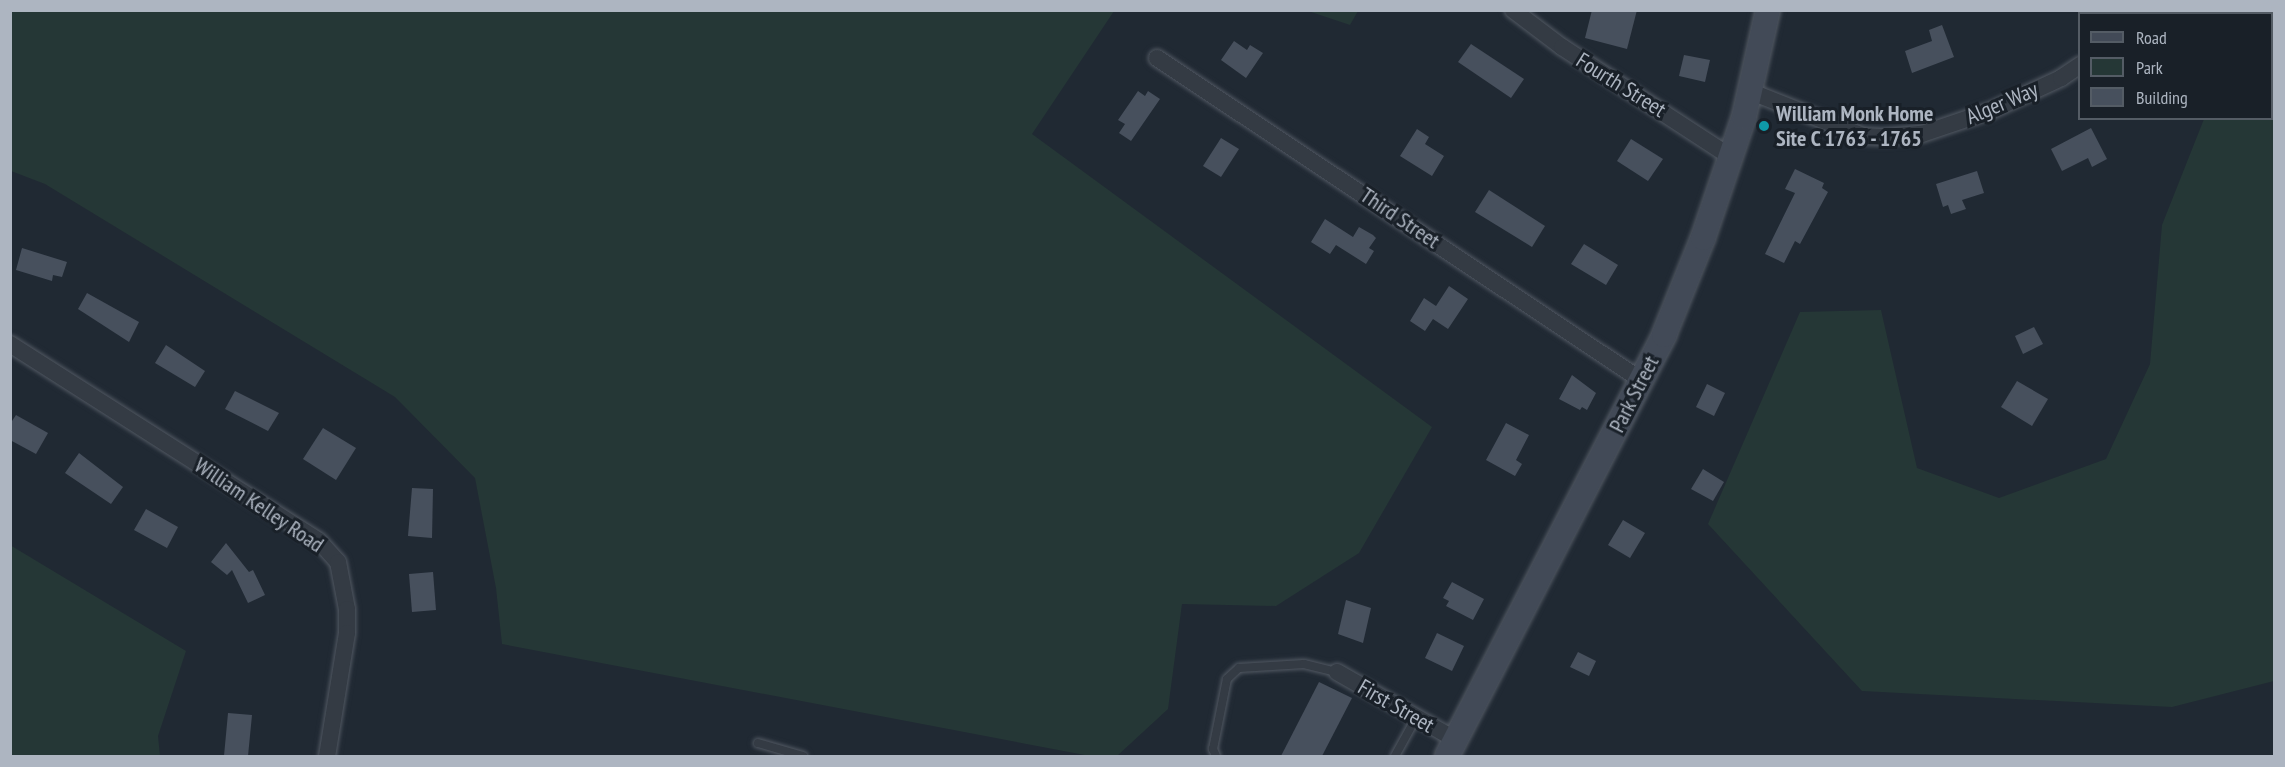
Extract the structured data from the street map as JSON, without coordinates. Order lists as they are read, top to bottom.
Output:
{
  "streets": {
    "main road": ["Park Street"],
    "street": [
      "Fourth Street",
      "Alger Way",
      "Third Street",
      "William Kelley Road",
      "First Street"
    ]
  },
  "crossings": [
    ["Fourth Street", "Park Street"],
    ["Alger Way", "Park Street"],
    ["Third Street", "Park Street"],
    ["Park Street", "First Street"]
  ],
  "places": ["William Monk Home Site C 1763 - 1765"],
  "legend": ["Road", "Park", "Building"]
}
